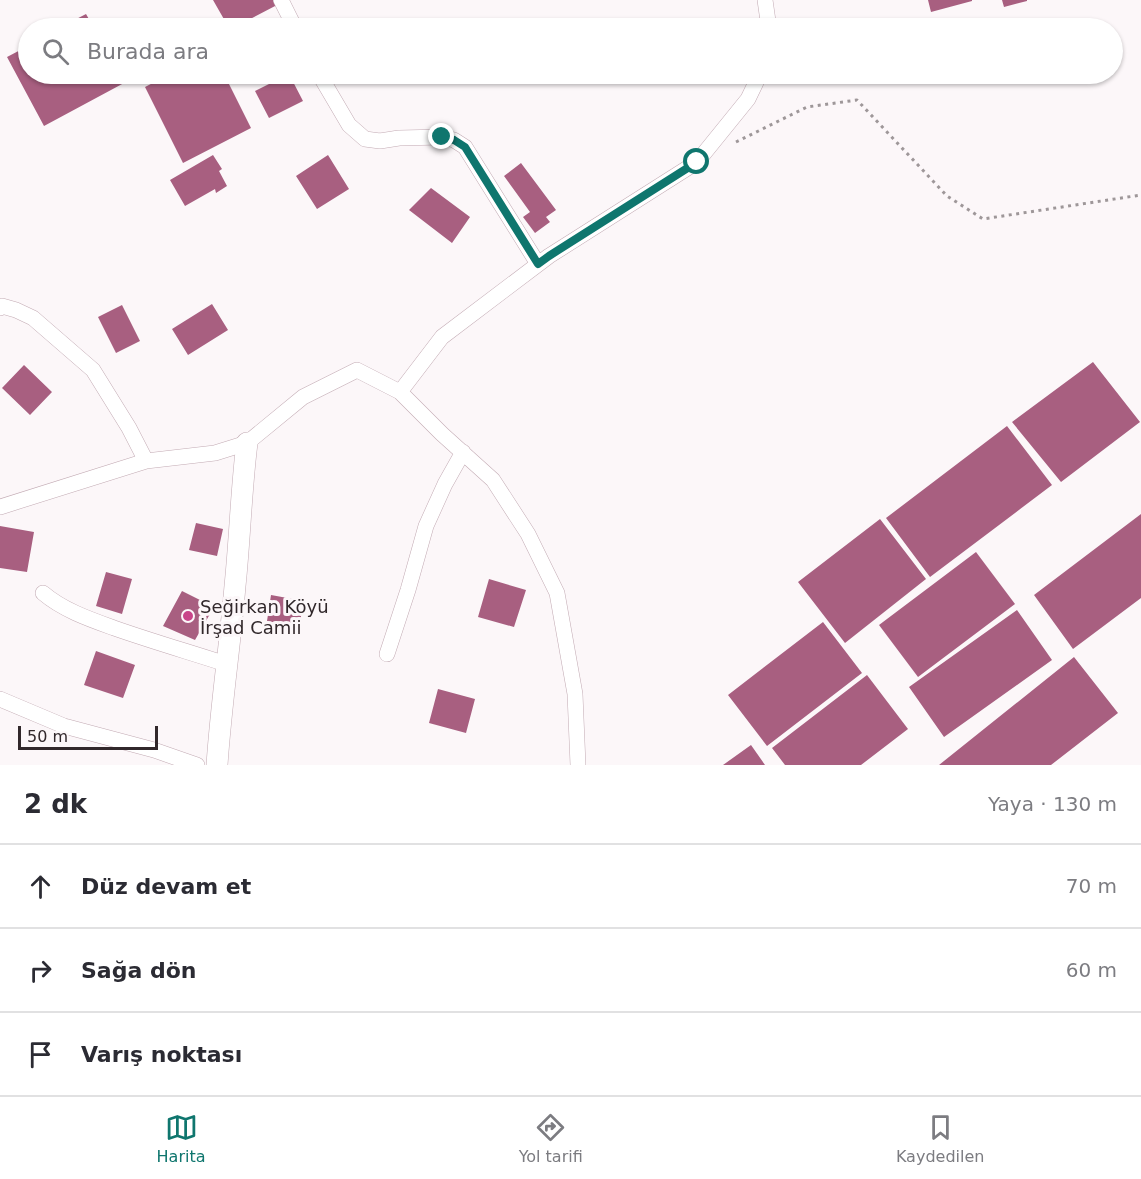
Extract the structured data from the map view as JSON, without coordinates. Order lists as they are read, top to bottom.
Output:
{
  "places": ["Seğirkan Köyü İrşad Camii"],
  "scale_bar": "50 m",
  "page": {
    "search": "Burada ara",
    "scale": "50 m",
    "heading": ["2 dk", "Yaya · 130 m"],
    "list": [
      ["Düz devam et", "70 m"],
      ["Sağa dön", "60 m"],
      "Varış noktası"
    ],
    "nav": ["Harita", "Yol tarifi", "Kaydedilen"]
  }
}
